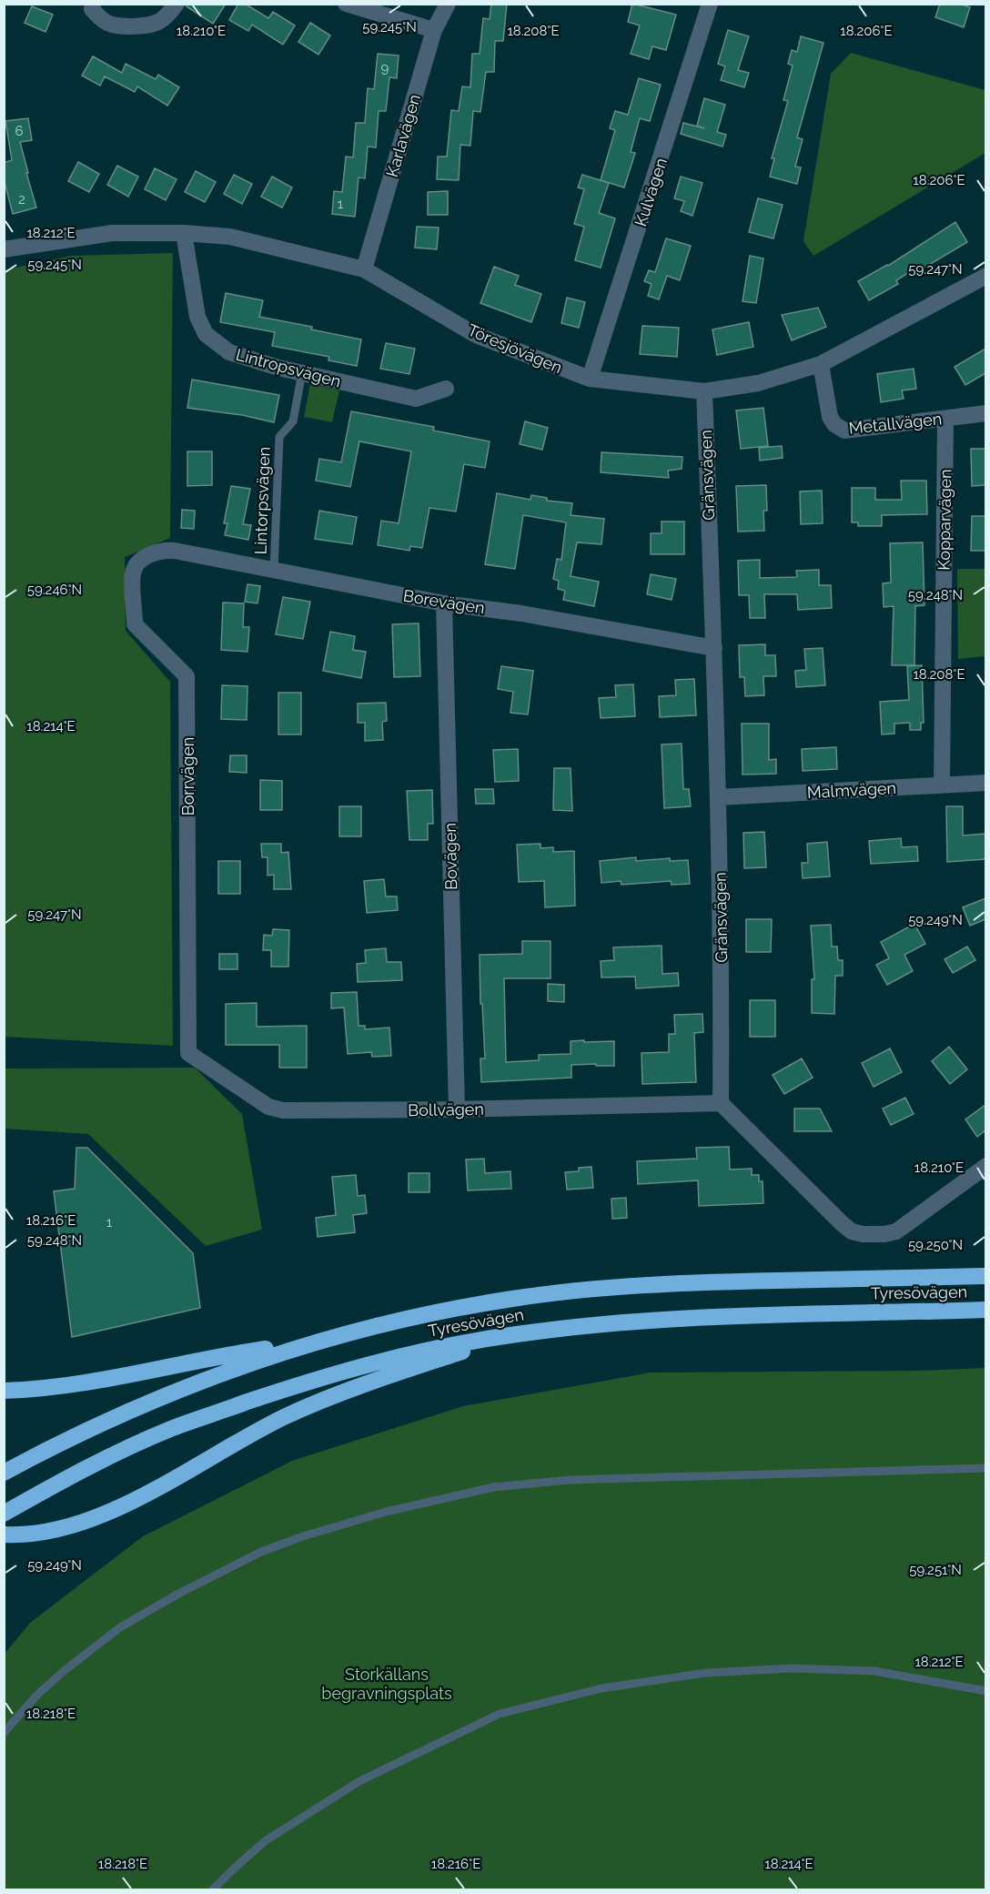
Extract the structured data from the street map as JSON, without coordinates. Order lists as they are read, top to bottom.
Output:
{
  "streets": {
    "highway": ["Tyresövägen"],
    "street": [
      "Karlavägen",
      "Kulvägen",
      "Töresjövägen",
      "Lintropsvägen",
      "Metallvägen",
      "Gränsvägen",
      "Kopparvägen",
      "Borevägen",
      "Borrvägen",
      "Malmvägen",
      "Bovägen",
      "Bollvägen"
    ],
    "lane": ["Lintorpsvägen"]
  },
  "crossings": [
    ["Karlavägen", "Töresjövägen"],
    ["Kulvägen", "Töresjövägen"],
    ["Töresjövägen", "Lintropsvägen"],
    ["Töresjövägen", "Metallvägen"],
    ["Töresjövägen", "Gränsvägen"],
    ["Lintropsvägen", "Lintorpsvägen"],
    ["Metallvägen", "Kopparvägen"],
    ["Gränsvägen", "Borevägen"],
    ["Gränsvägen", "Malmvägen"],
    ["Gränsvägen", "Bollvägen"],
    ["Lintorpsvägen", "Borevägen"],
    ["Kopparvägen", "Malmvägen"],
    ["Borevägen", "Borrvägen"],
    ["Borevägen", "Bovägen"],
    ["Borrvägen", "Bollvägen"],
    ["Bovägen", "Bollvägen"]
  ],
  "parks": ["Storkällans begravningsplats"],
  "house_numbers": [
    "9",
    "6",
    "2",
    "1",
    "1"
  ],
  "coordinates": [
    "59.245°N",
    "18.210°E",
    "18.206°E",
    "18.208°E",
    "18.212°E",
    "59.247°N",
    "59.246°N",
    "59.248°N",
    "18.214°E",
    "59.249°N",
    "18.216°E",
    "59.250°N",
    "59.251°N",
    "18.218°E"
  ]
}
